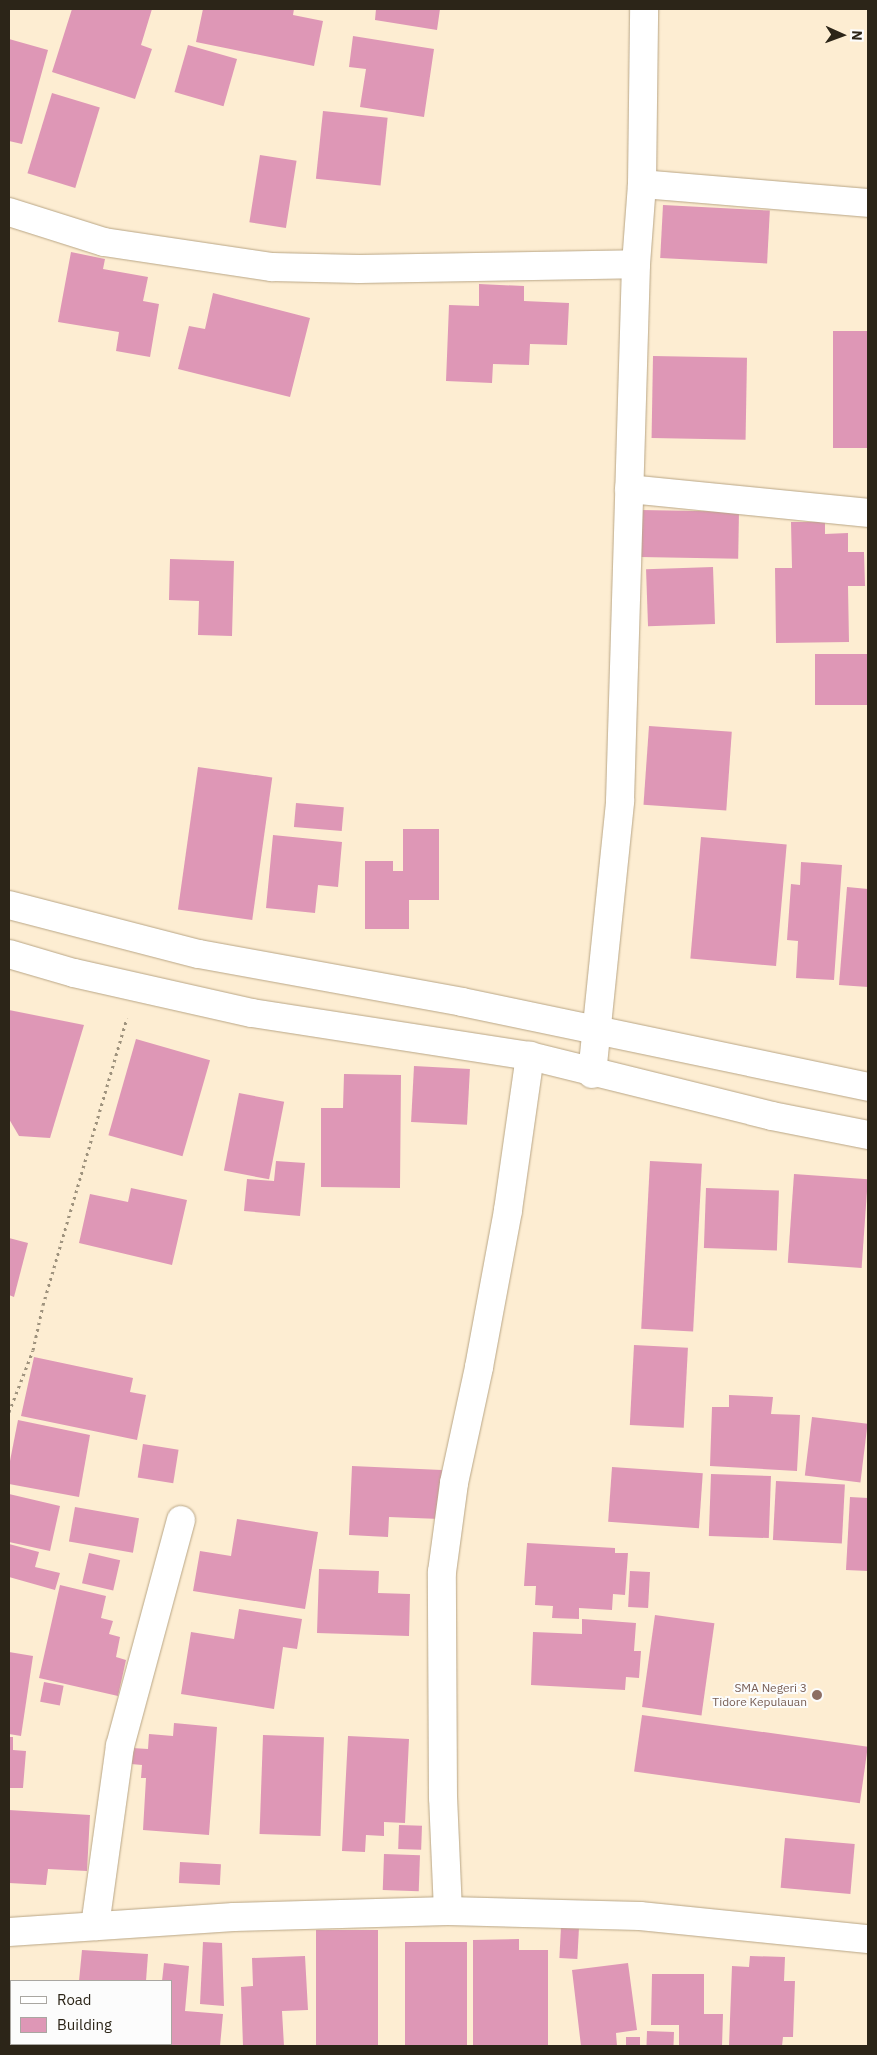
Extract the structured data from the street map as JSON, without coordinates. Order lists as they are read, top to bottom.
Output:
{
  "places": ["SMA Negeri 3 Tidore Kepulauan"],
  "legend": ["Road", "Building"],
  "north": "right"
}
